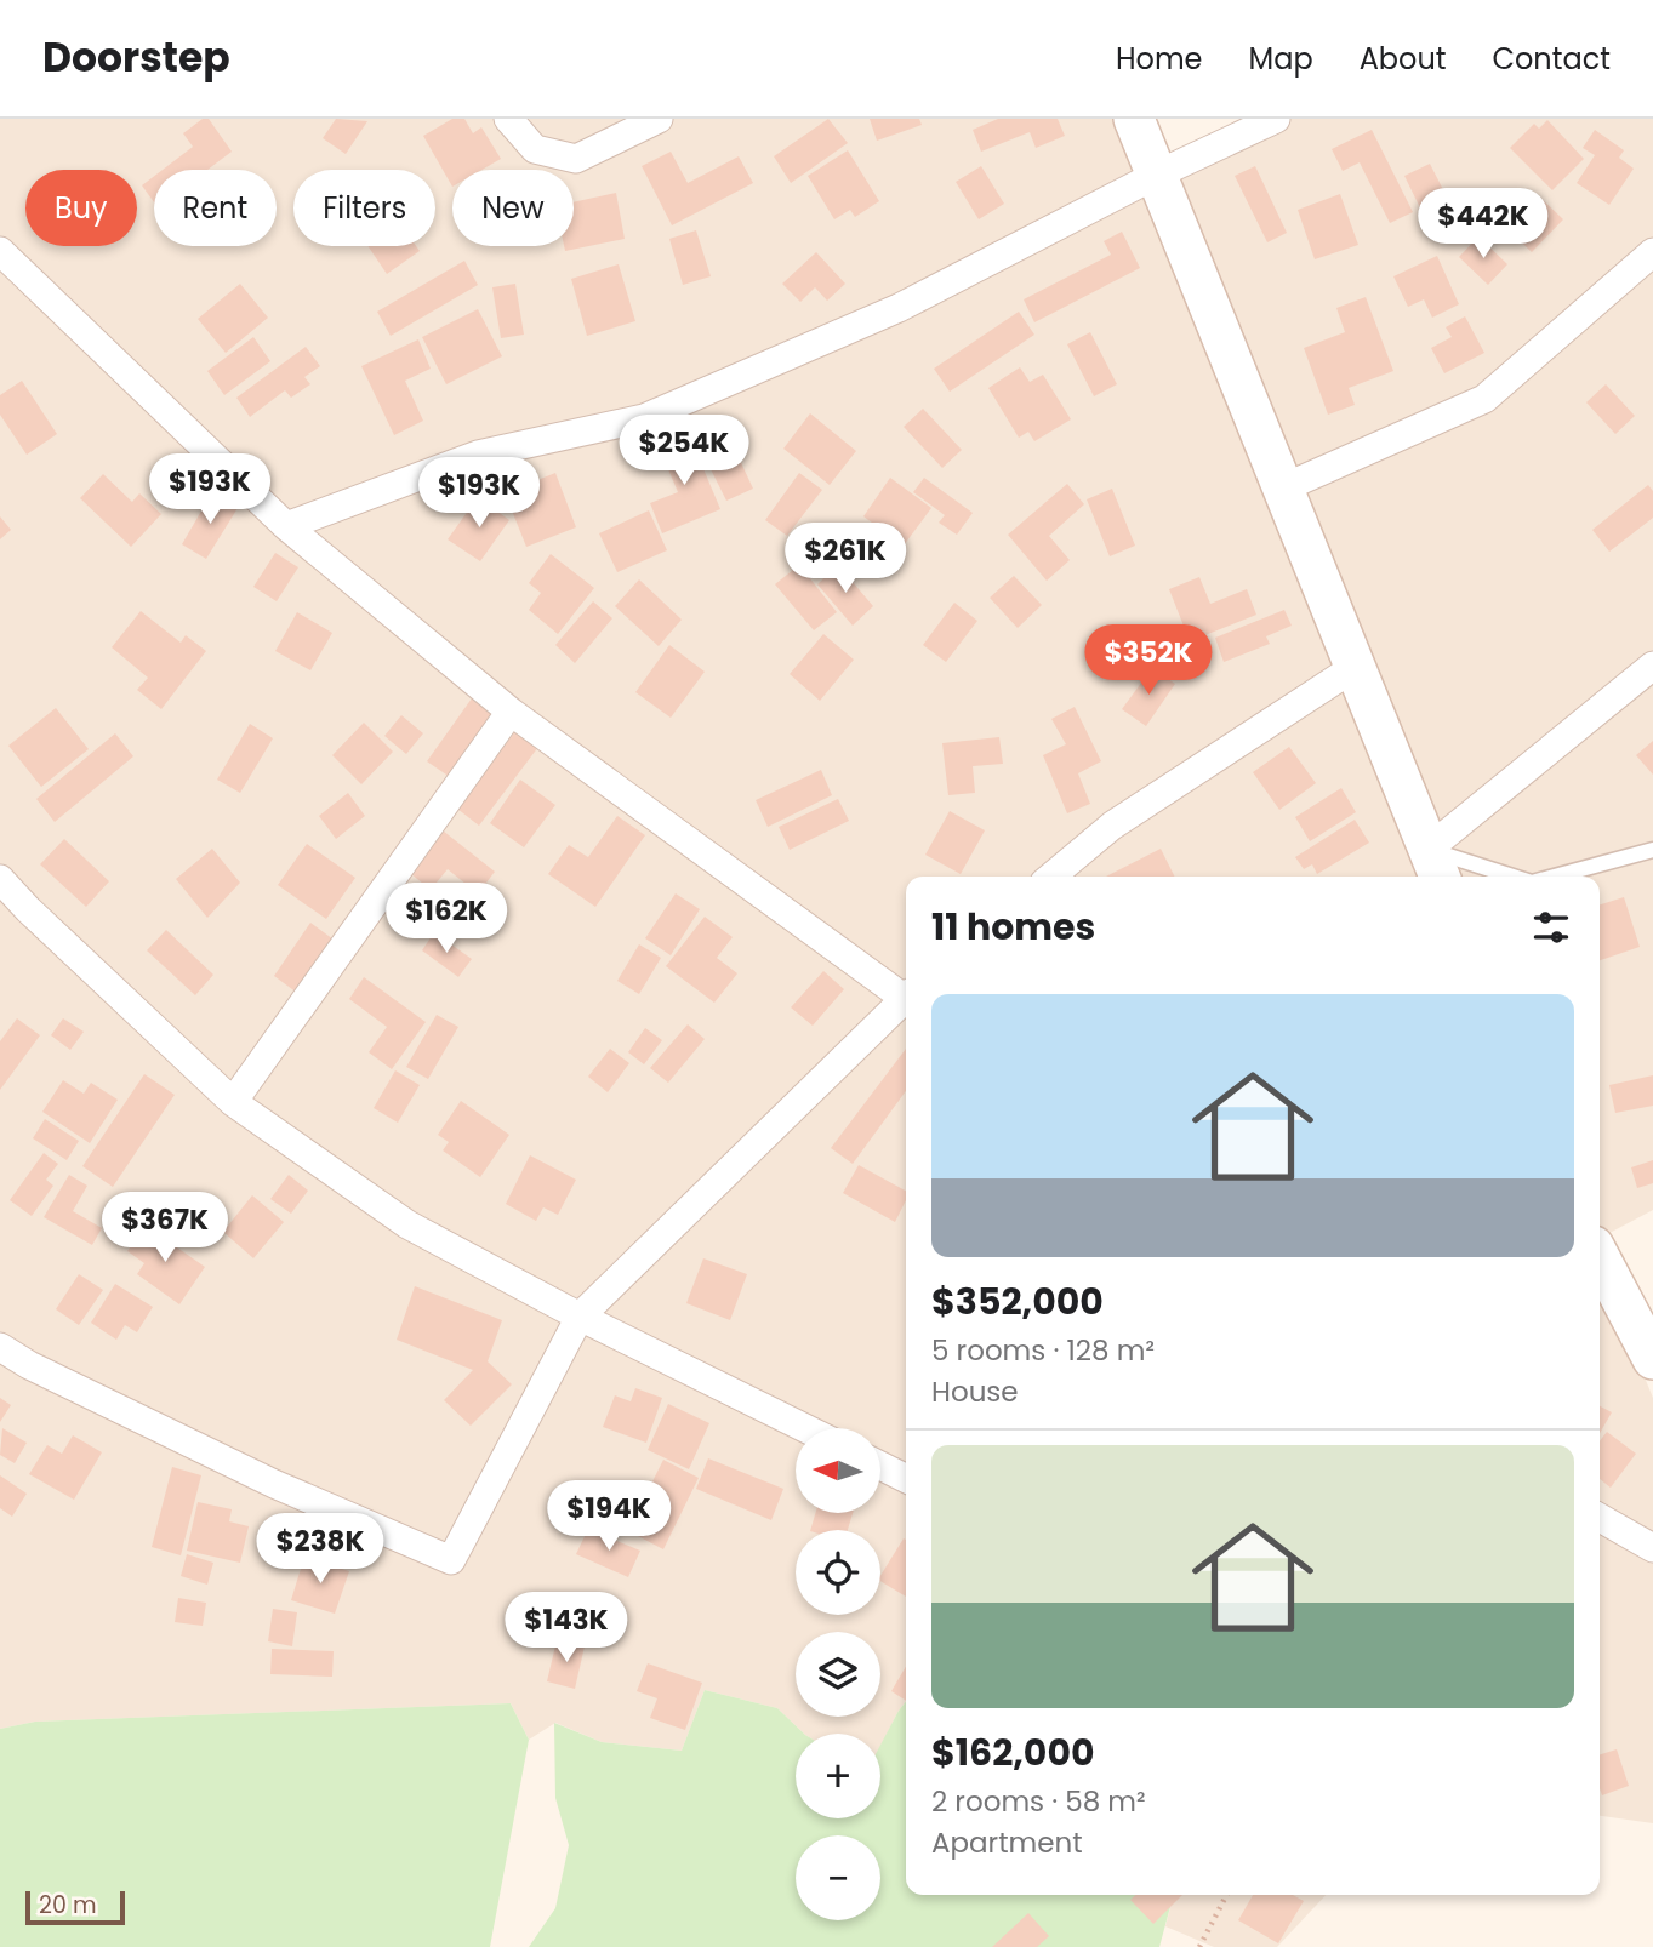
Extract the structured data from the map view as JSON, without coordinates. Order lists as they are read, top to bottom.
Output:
{
  "scale_bar": "20 m",
  "north": "left",
  "page": {
    "header": "Doorstep",
    "nav": [
      "Home",
      "Map",
      "About",
      "Contact"
    ],
    "chip": [
      "Buy",
      "Rent",
      "Filters",
      "New"
    ],
    "price": [
      "$442K",
      "$254K",
      "$193K",
      "$193K",
      "$261K",
      "$352K",
      "$162K",
      "$367K",
      "$194K",
      "$238K",
      "$143K"
    ],
    "heading": "11 homes",
    "list": [
      {
        "name": "$352,000",
        "note": "5 rooms · 128 m² · House"
      },
      {
        "name": "$162,000",
        "note": "2 rooms · 58 m² · Apartment"
      }
    ],
    "map_buttons": ["+", "−"],
    "scale": "20 m"
  }
}
